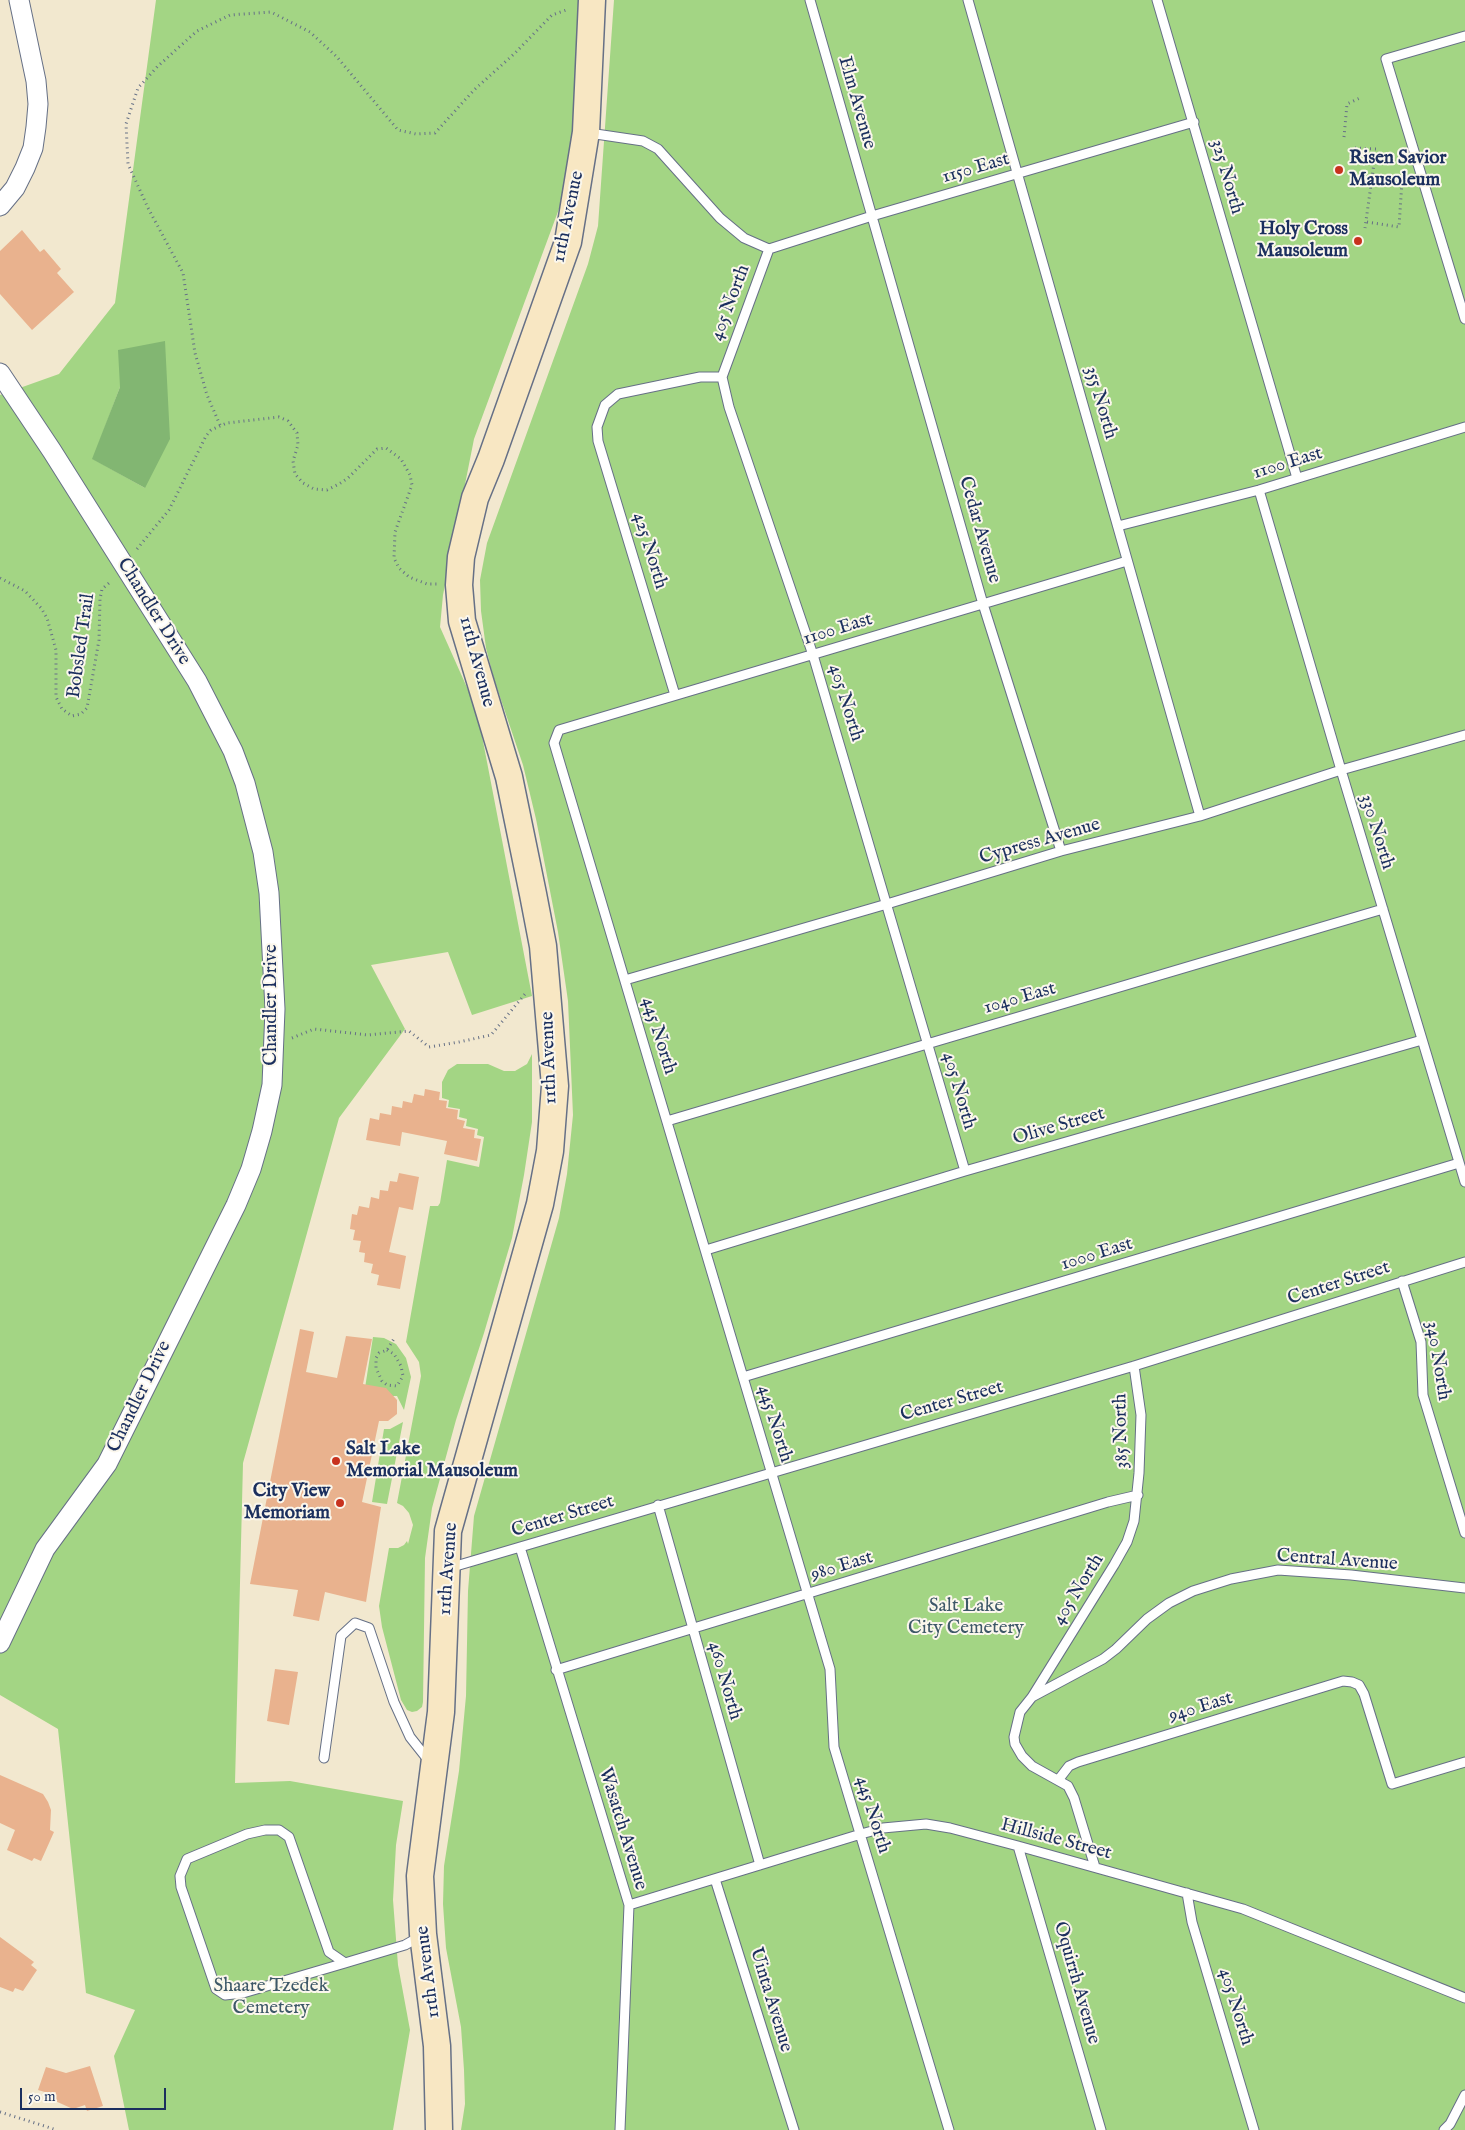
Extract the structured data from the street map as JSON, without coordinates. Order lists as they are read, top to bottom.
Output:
{
  "streets": {
    "street": ["11th Avenue", "Chandler Drive"],
    "lane": [
      "Elm Avenue",
      "1150 East",
      "325 North",
      "405 North",
      "355 North",
      "1100 East",
      "Cedar Avenue",
      "425 North",
      "330 North",
      "Cypress Avenue",
      "1040 East",
      "445 North",
      "Olive Street",
      "1000 East",
      "Center Street",
      "340 North",
      "385 North",
      "Central Avenue",
      "980 East",
      "460 North",
      "940 East",
      "Wasatch Avenue",
      "Hillside Street",
      "Oquirrh Avenue",
      "Uinta Avenue"
    ],
    "path": ["Bobsled Trail"]
  },
  "crossings": [
    ["Elm Avenue", "1150 East"],
    ["Elm Avenue", "Cedar Avenue"],
    ["1150 East", "325 North"],
    ["1150 East", "405 North"],
    ["1150 East", "355 North"],
    ["1150 East", "Cedar Avenue"],
    ["325 North", "1100 East"],
    ["11th Avenue", "Center Street"],
    ["405 North", "1100 East"],
    ["405 North", "425 North"],
    ["405 North", "Cypress Avenue"],
    ["405 North", "1040 East"],
    ["405 North", "Olive Street"],
    ["405 North", "385 North"],
    ["405 North", "Central Avenue"],
    ["405 North", "980 East"],
    ["405 North", "940 East"],
    ["405 North", "Hillside Street"],
    ["355 North", "1100 East"],
    ["355 North", "Cypress Avenue"],
    ["1100 East", "Cedar Avenue"],
    ["1100 East", "425 North"],
    ["1100 East", "330 North"],
    ["1100 East", "445 North"],
    ["Cedar Avenue", "Cypress Avenue"],
    ["330 North", "Cypress Avenue"],
    ["330 North", "1040 East"],
    ["330 North", "Olive Street"],
    ["330 North", "1000 East"],
    ["Cypress Avenue", "445 North"],
    ["1040 East", "445 North"],
    ["445 North", "Olive Street"],
    ["445 North", "1000 East"],
    ["445 North", "Center Street"],
    ["445 North", "980 East"],
    ["445 North", "Hillside Street"],
    ["Center Street", "340 North"],
    ["Center Street", "385 North"],
    ["Center Street", "460 North"],
    ["Center Street", "Wasatch Avenue"],
    ["385 North", "980 East"],
    ["980 East", "460 North"],
    ["980 East", "Wasatch Avenue"],
    ["460 North", "Hillside Street"],
    ["Wasatch Avenue", "Hillside Street"],
    ["Hillside Street", "Oquirrh Avenue"],
    ["Hillside Street", "Uinta Avenue"]
  ],
  "parks": ["Salt Lake City Cemetery", "Shaare Tzedek Cemetery"],
  "places": [
    "Risen Savior Mausoleum",
    "Holy Cross Mausoleum",
    "Salt Lake Memorial Mausoleum",
    "City View Memoriam"
  ],
  "scale_bar": "50 m"
}
